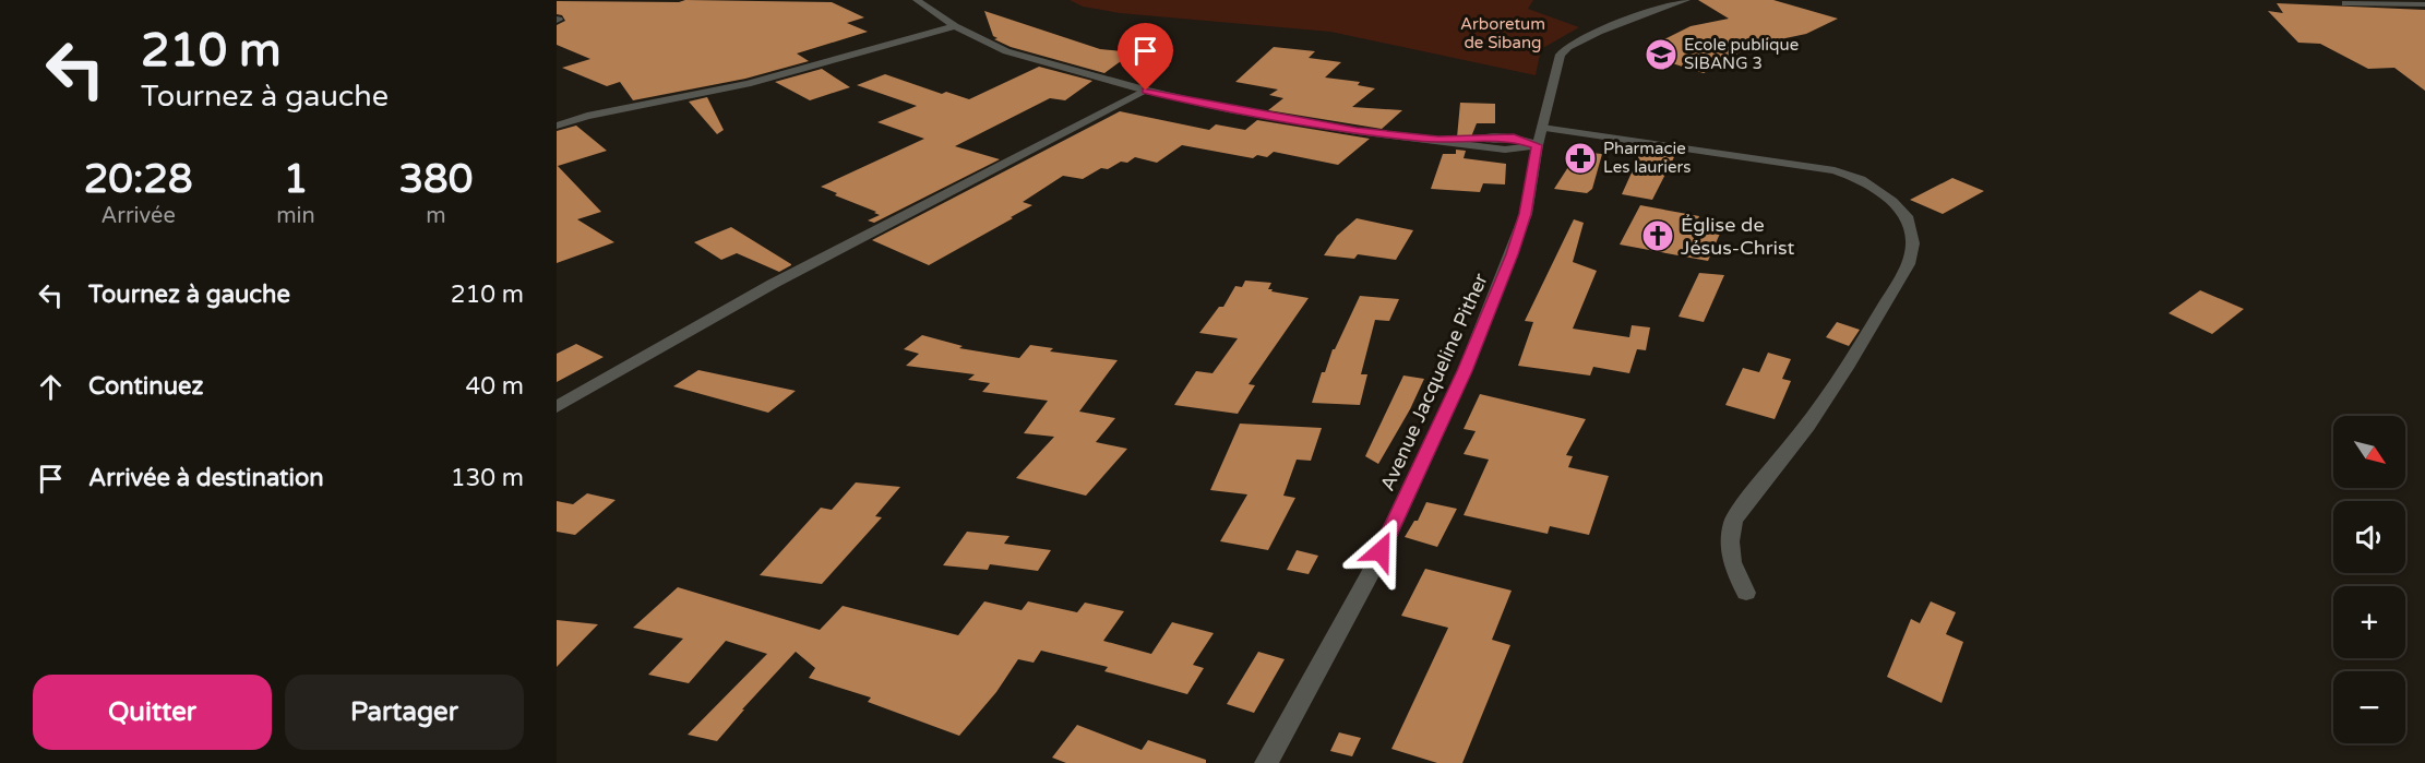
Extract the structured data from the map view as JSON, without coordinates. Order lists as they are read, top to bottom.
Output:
{
  "streets": {
    "street": ["Avenue Jacqueline Pither"]
  },
  "parks": ["Arboretum de Sibang"],
  "places": {
    "school or university": ["Ecole publique SIBANG 3"],
    "pharmacy": ["Pharmacie Les lauriers"],
    "church": ["Église de Jésus-Christ"]
  },
  "north": "bottom right",
  "page": {
    "turn": ["210 m", "Tournez à gauche"],
    "eta": [
      "20:28",
      "Arrivée",
      "1",
      "min",
      "380",
      "m"
    ],
    "list": [
      {
        "name": "Tournez à gauche",
        "value": "210 m"
      },
      {
        "name": "Continuez",
        "value": "40 m"
      },
      {
        "name": "Arrivée à destination",
        "value": "130 m"
      }
    ],
    "map_buttons": ["+", "−"],
    "buttons": ["Quitter", "Partager"]
  }
}
